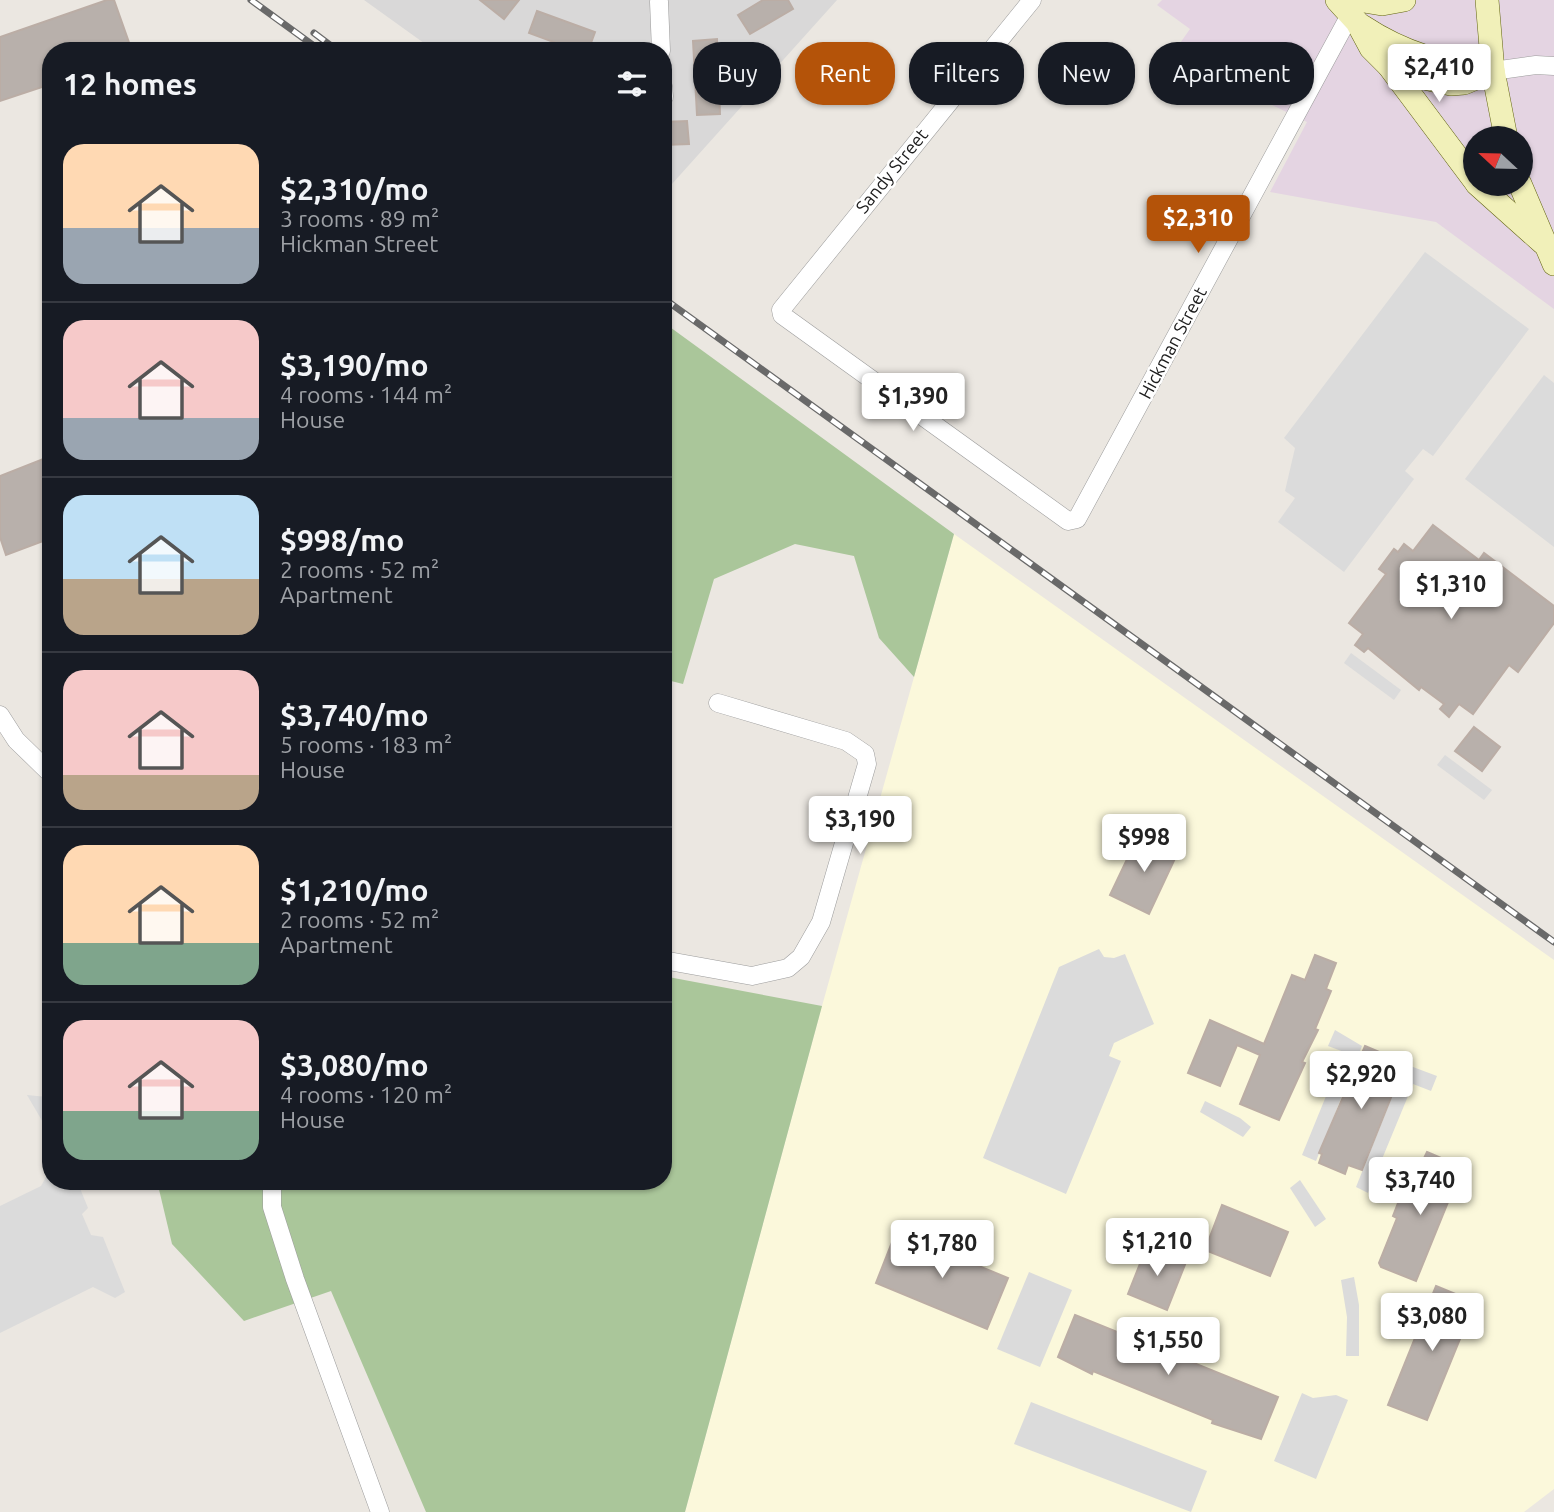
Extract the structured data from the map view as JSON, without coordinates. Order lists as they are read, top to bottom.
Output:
{
  "streets": {
    "street": ["Sandy Street", "Hickman Street"]
  },
  "crossings": [
    ["Sandy Street", "Hickman Street"]
  ],
  "north": "left",
  "page": {
    "chip": [
      "Buy",
      "Rent",
      "Filters",
      "New",
      "Apartment"
    ],
    "heading": "12 homes",
    "price": [
      "$2,410",
      "$2,310",
      "$1,390",
      "$1,310",
      "$3,190",
      "$998",
      "$2,920",
      "$3,740",
      "$1,210",
      "$1,780",
      "$3,080",
      "$1,550"
    ],
    "list": [
      {
        "name": "$2,310/mo",
        "note": "3 rooms · 89 m² · Hickman Street"
      },
      {
        "name": "$3,190/mo",
        "note": "4 rooms · 144 m² · House"
      },
      {
        "name": "$998/mo",
        "note": "2 rooms · 52 m² · Apartment"
      },
      {
        "name": "$3,740/mo",
        "note": "5 rooms · 183 m² · House"
      },
      {
        "name": "$1,210/mo",
        "note": "2 rooms · 52 m² · Apartment"
      },
      {
        "name": "$3,080/mo",
        "note": "4 rooms · 120 m² · House"
      }
    ]
  }
}
